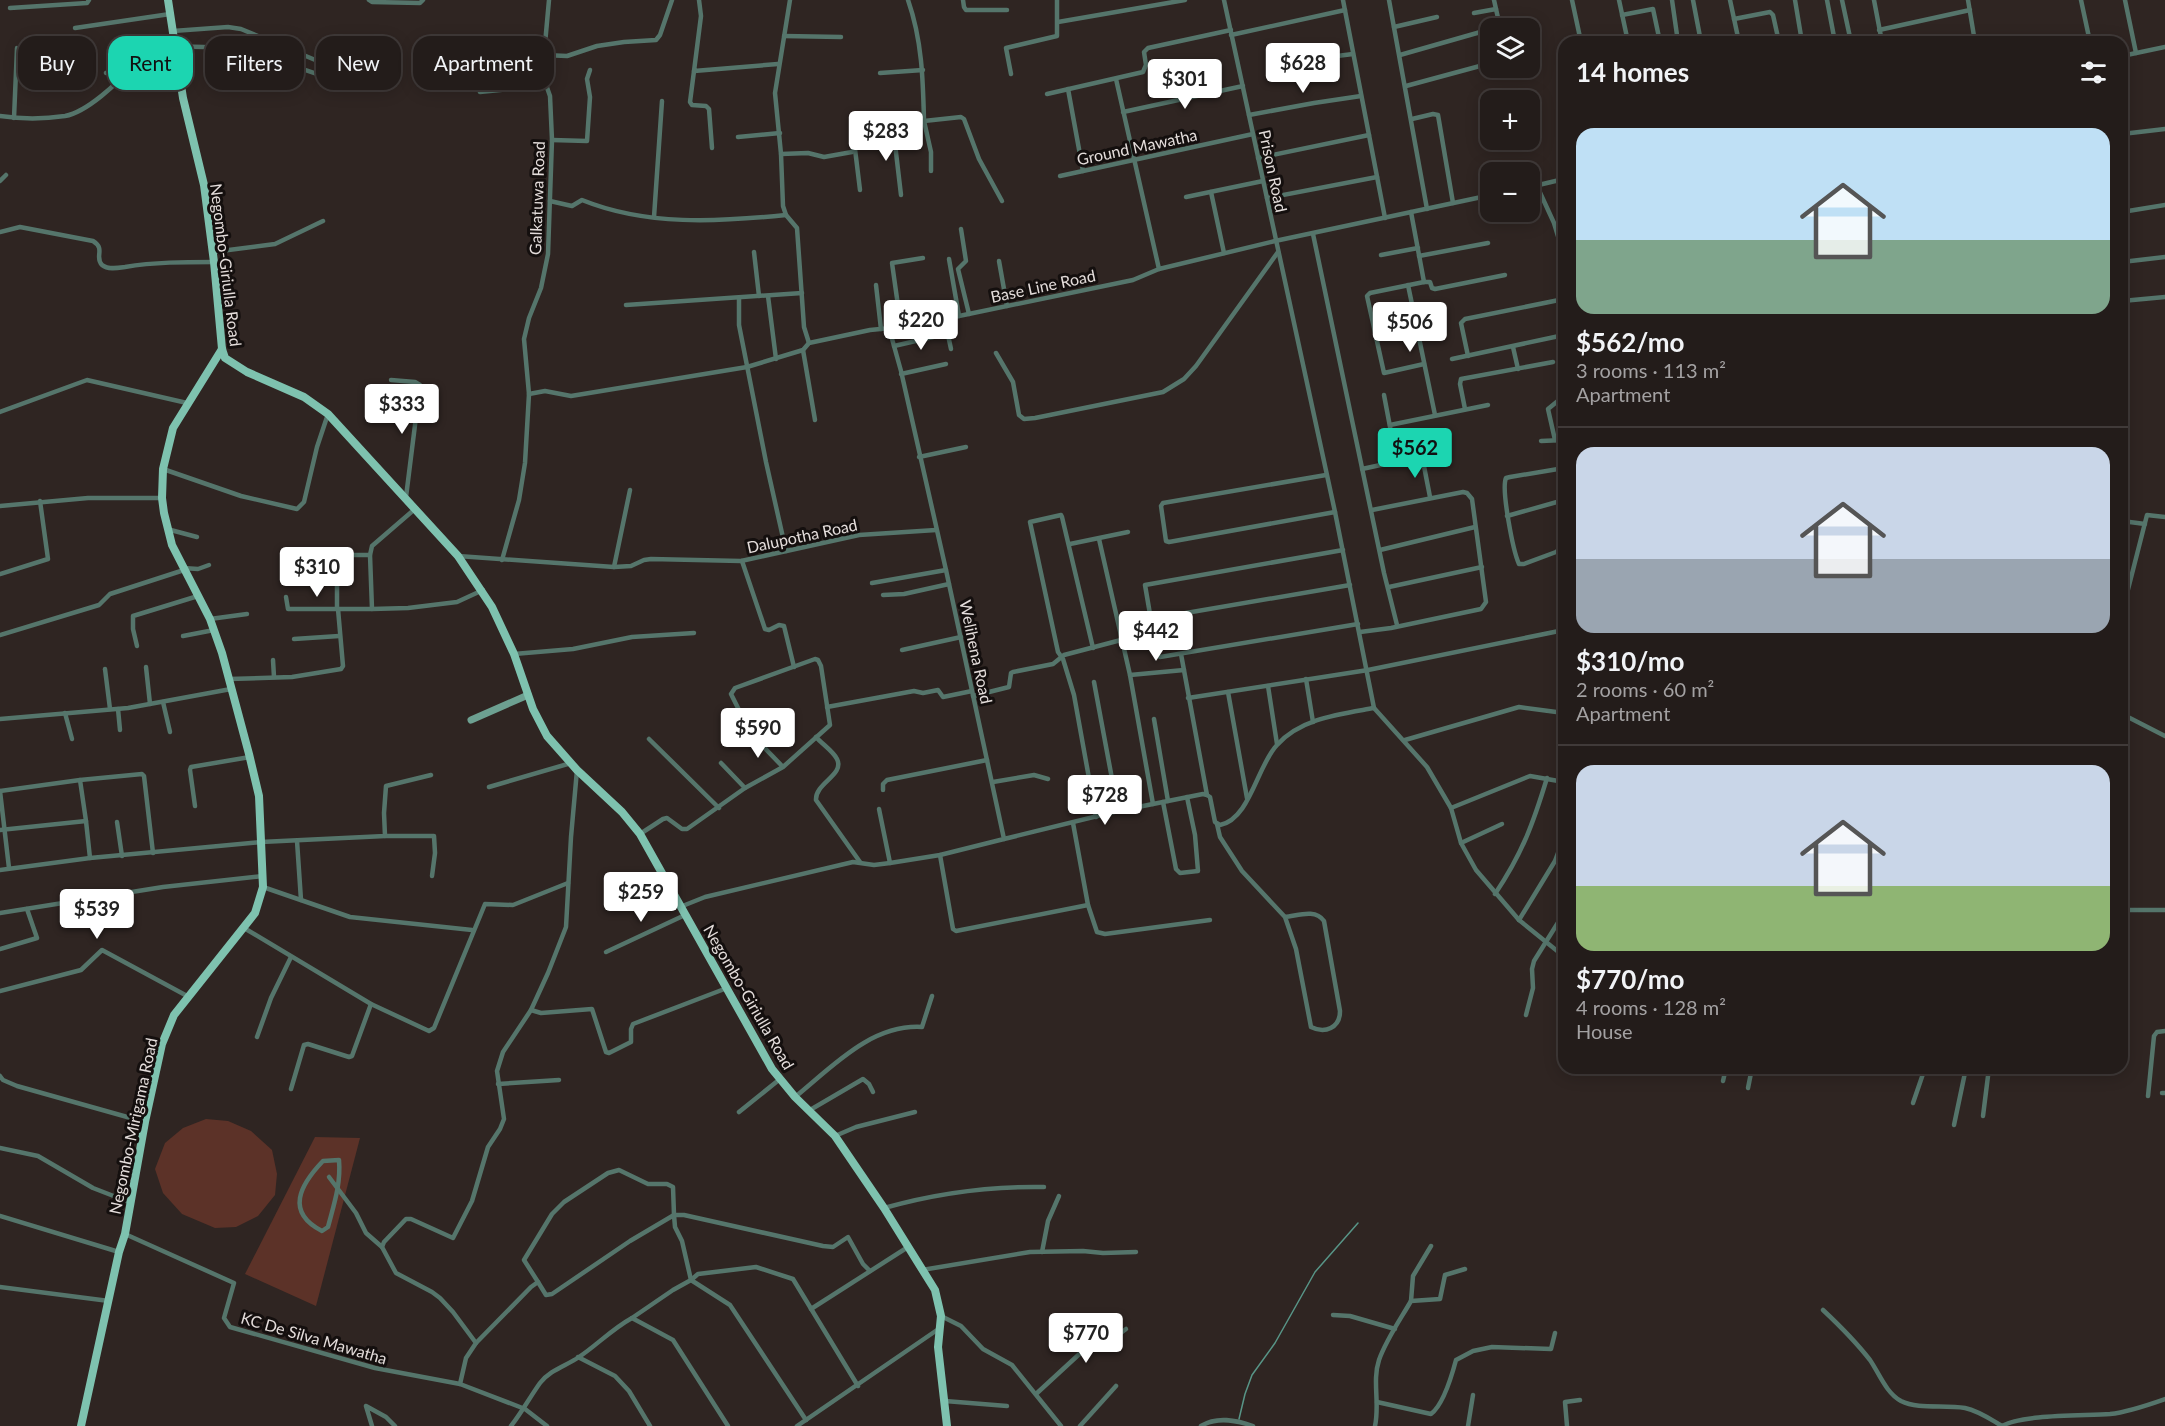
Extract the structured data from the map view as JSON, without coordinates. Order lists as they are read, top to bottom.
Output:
{
  "streets": {
    "main road": ["Negombo-Giriulla Road", "Negombo-Mirigama Road"],
    "street": [
      "Ground Mawatha",
      "Prison Road",
      "Galkatuwa Road",
      "Base Line Road",
      "Dalupotha Road",
      "Welihena Road",
      "KC De Silva Mawatha"
    ]
  },
  "crossings": [
    ["Ground Mawatha", "Prison Road"],
    ["Prison Road", "Base Line Road"],
    ["Galkatuwa Road", "Dalupotha Road"],
    ["Negombo-Giriulla Road", "Dalupotha Road"],
    ["Negombo-Giriulla Road", "Negombo-Mirigama Road"],
    ["Base Line Road", "Welihena Road"],
    ["Dalupotha Road", "Welihena Road"],
    ["Negombo-Mirigama Road", "KC De Silva Mawatha"]
  ],
  "page": {
    "map_buttons": ["+", "−"],
    "chip": [
      "Buy",
      "Rent",
      "Filters",
      "New",
      "Apartment"
    ],
    "heading": "14 homes",
    "price": [
      "$628",
      "$301",
      "$283",
      "$220",
      "$506",
      "$333",
      "$562",
      "$310",
      "$442",
      "$590",
      "$728",
      "$259",
      "$539",
      "$770"
    ],
    "list": [
      {
        "name": "$562/mo",
        "note": "3 rooms · 113 m² · Apartment"
      },
      {
        "name": "$310/mo",
        "note": "2 rooms · 60 m² · Apartment"
      },
      {
        "name": "$770/mo",
        "note": "4 rooms · 128 m² · House"
      }
    ]
  }
}
